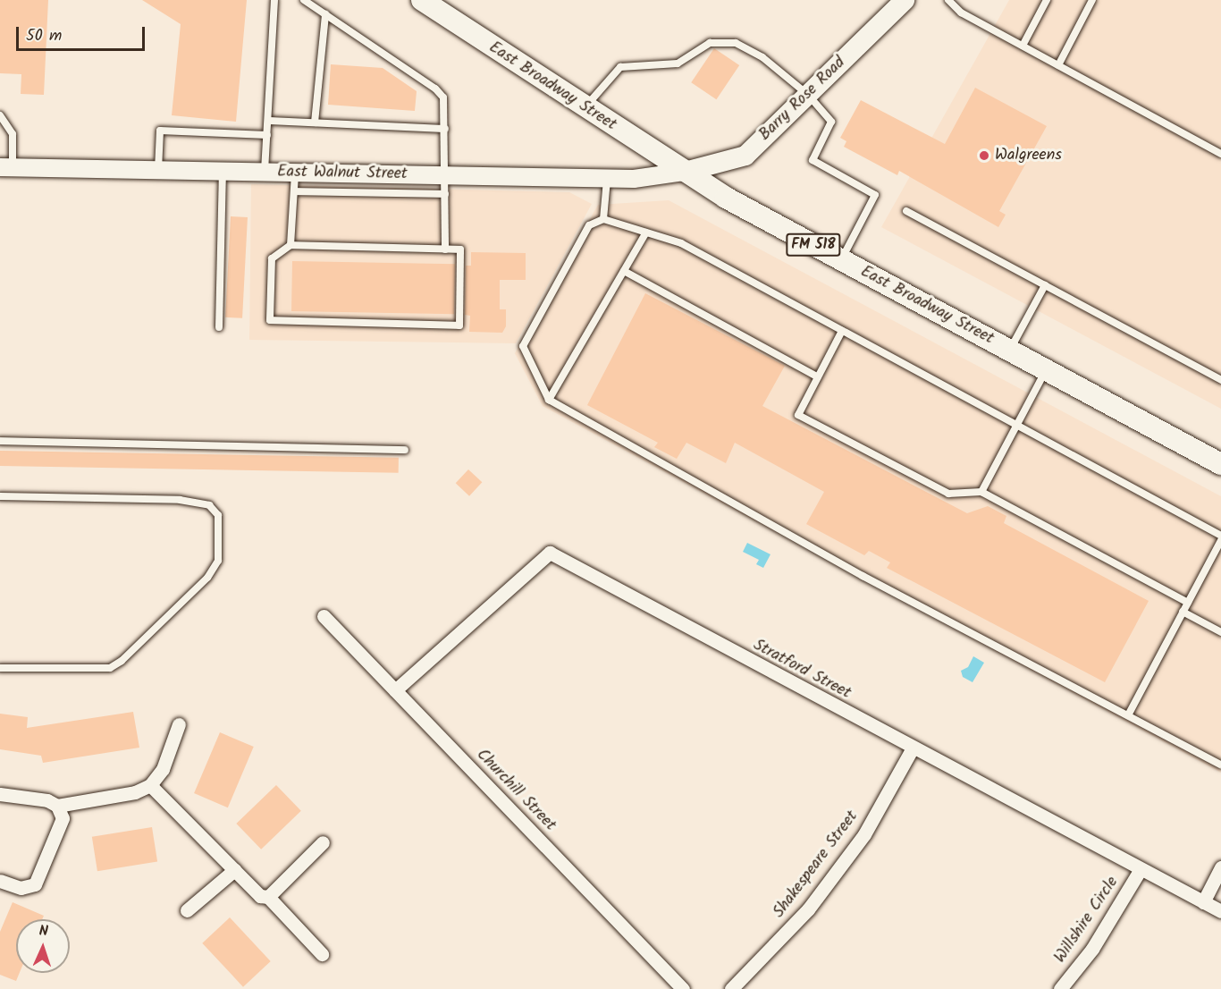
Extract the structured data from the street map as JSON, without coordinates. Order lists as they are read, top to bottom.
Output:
{
  "streets": {
    "main road": ["East Broadway Street", "Barry Rose Road", "FM 518"],
    "street": [
      "East Walnut Street",
      "Stratford Street",
      "Churchill Street",
      "Shakespeare Street",
      "Willshire Circle"
    ]
  },
  "crossings": [
    ["East Broadway Street", "Barry Rose Road"],
    ["East Broadway Street", "East Walnut Street"],
    ["Barry Rose Road", "East Walnut Street"],
    ["Stratford Street", "Churchill Street"],
    ["Stratford Street", "Shakespeare Street"],
    ["Stratford Street", "Willshire Circle"]
  ],
  "places": ["Walgreens"],
  "scale_bar": "50 m",
  "north": "top"
}
